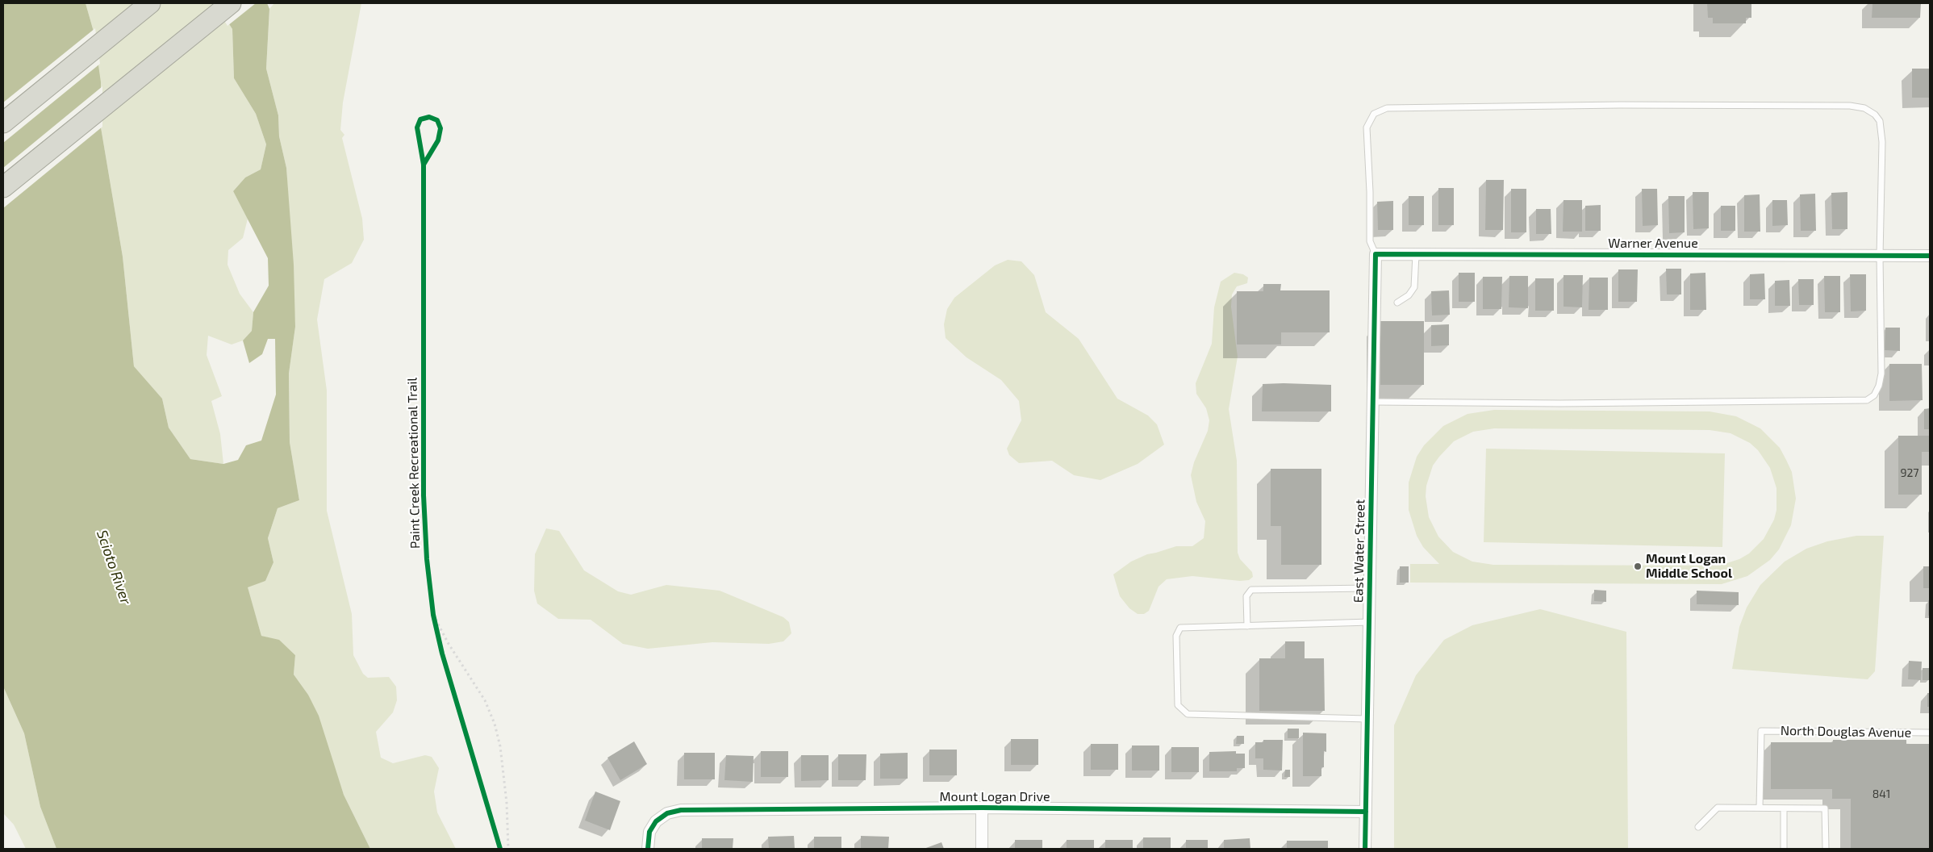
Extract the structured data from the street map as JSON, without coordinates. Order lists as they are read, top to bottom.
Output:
{
  "streets": {
    "street": ["Warner Avenue", "East Water Street", "Mount Logan Drive"],
    "lane": ["North Douglas Avenue"],
    "cycle path": ["Paint Creek Recreational Trail"]
  },
  "crossings": [
    ["Warner Avenue", "East Water Street"],
    ["East Water Street", "Mount Logan Drive"]
  ],
  "water": ["Scioto River"],
  "places": ["Mount Logan Middle School"],
  "house_numbers": ["927", "841"]
}
